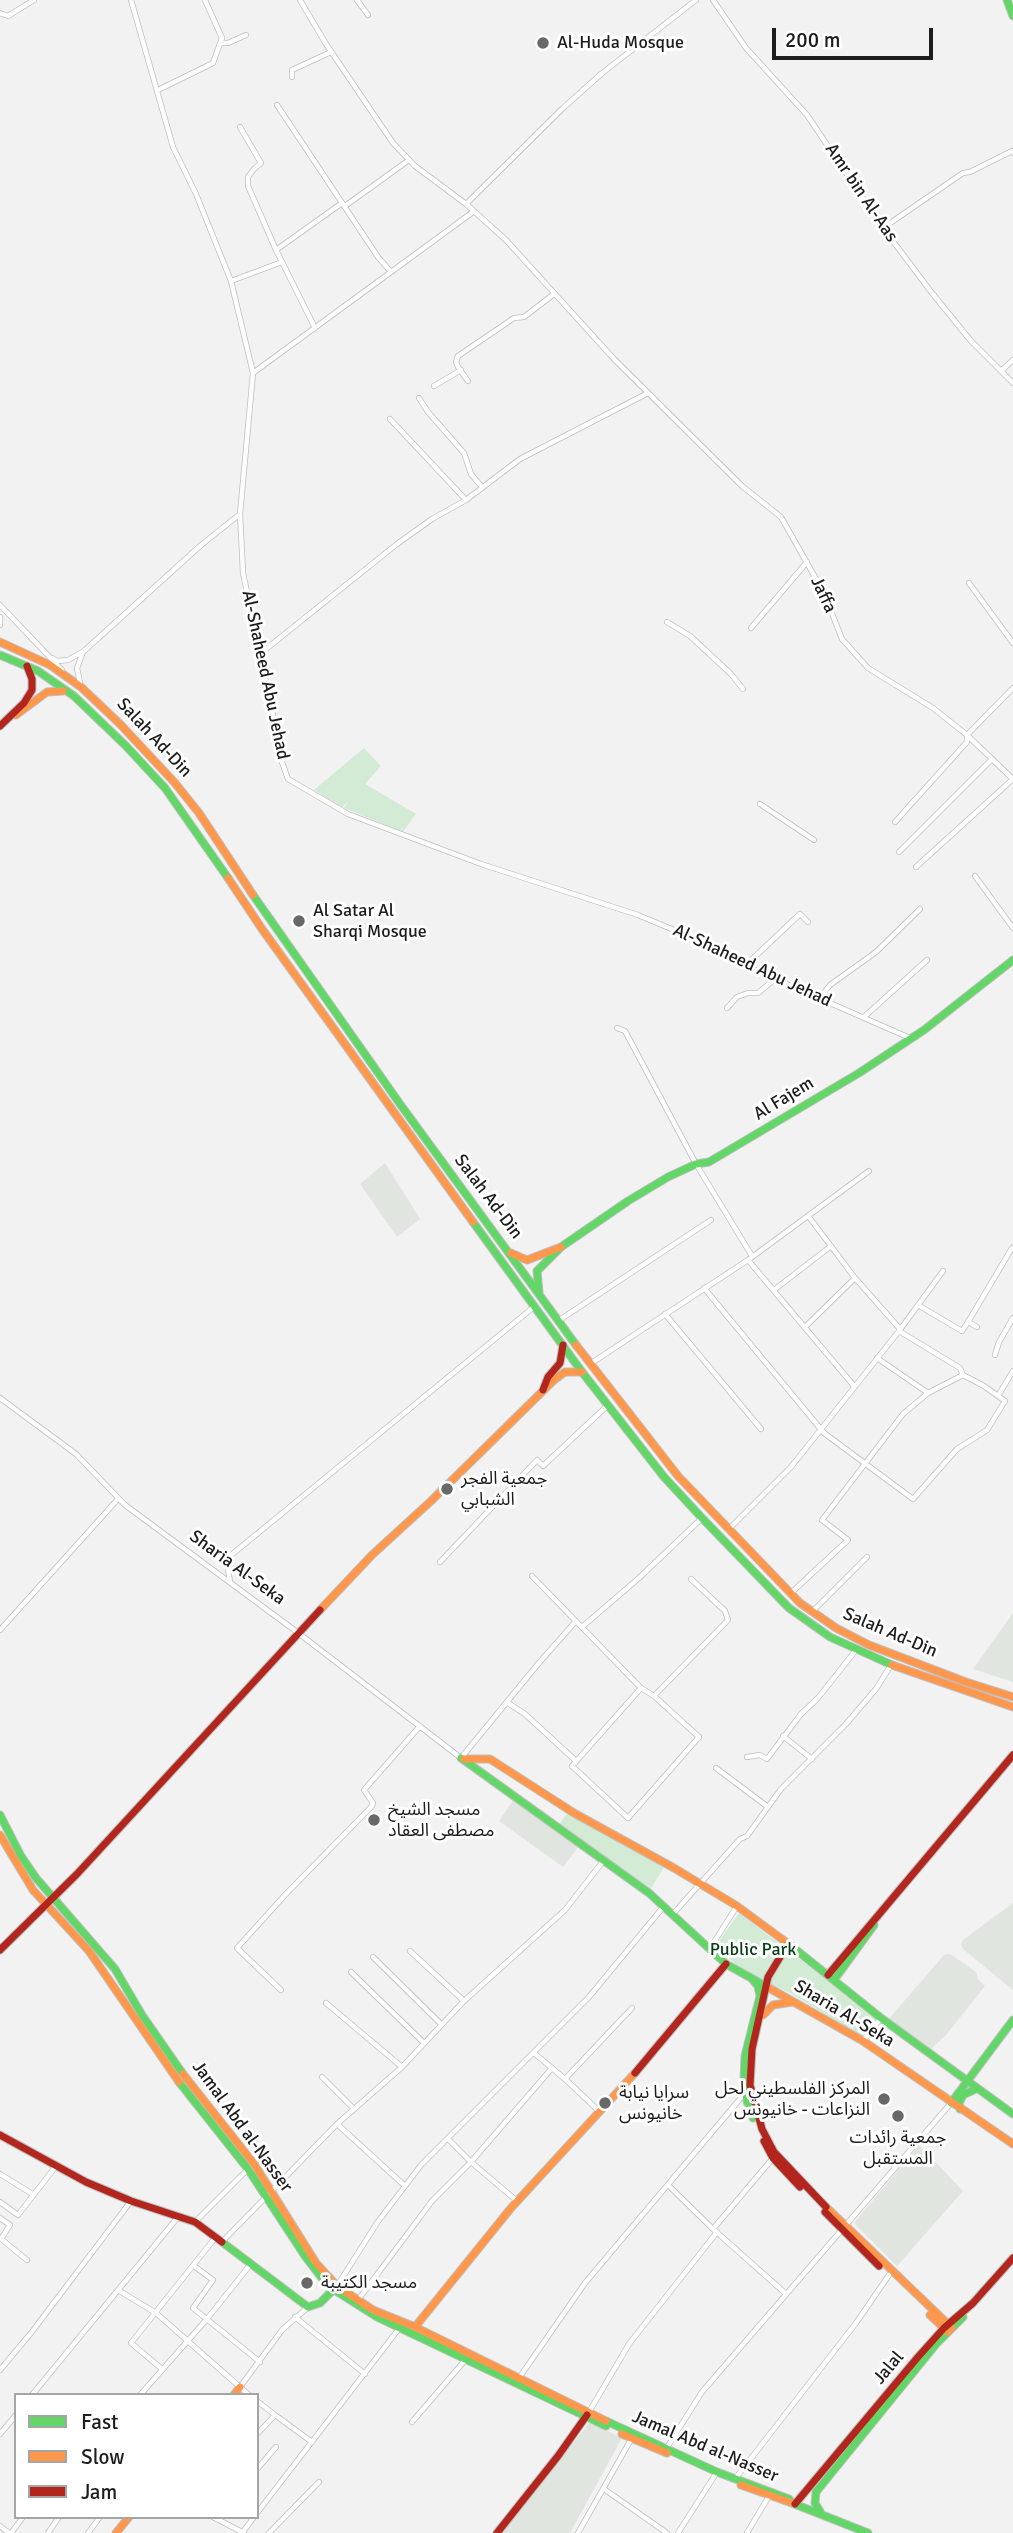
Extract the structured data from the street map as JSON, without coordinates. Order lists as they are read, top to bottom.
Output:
{
  "streets": {
    "main road": [
      "Salah Ad-Din",
      "Al Fajem",
      "Sharia Al-Seka",
      "Jamal Abd al-Nasser",
      "Jalal"
    ],
    "street": ["Amr bin Al-Aas", "Jaffa", "Al-Shaheed Abu Jehad"]
  },
  "crossings": [
    ["Al-Shaheed Abu Jehad", "Al Fajem"],
    ["Jamal Abd al-Nasser", "Jalal"]
  ],
  "parks": ["Public Park"],
  "places": [
    "Al-Huda Mosque",
    "Al Satar Al Sharqi Mosque",
    "جمعية الفجر الشبابي",
    "مسجد الشيخ مصطفى العقاد",
    "المركز الفلسطيني لحل النزاعات - خانيونس",
    "سرايا نيابة خانيونس",
    "جمعية رائدات المستقبل",
    "مسجد الكتيبة"
  ],
  "legend": ["Fast", "Slow", "Jam"],
  "scale_bar": "200 m"
}
